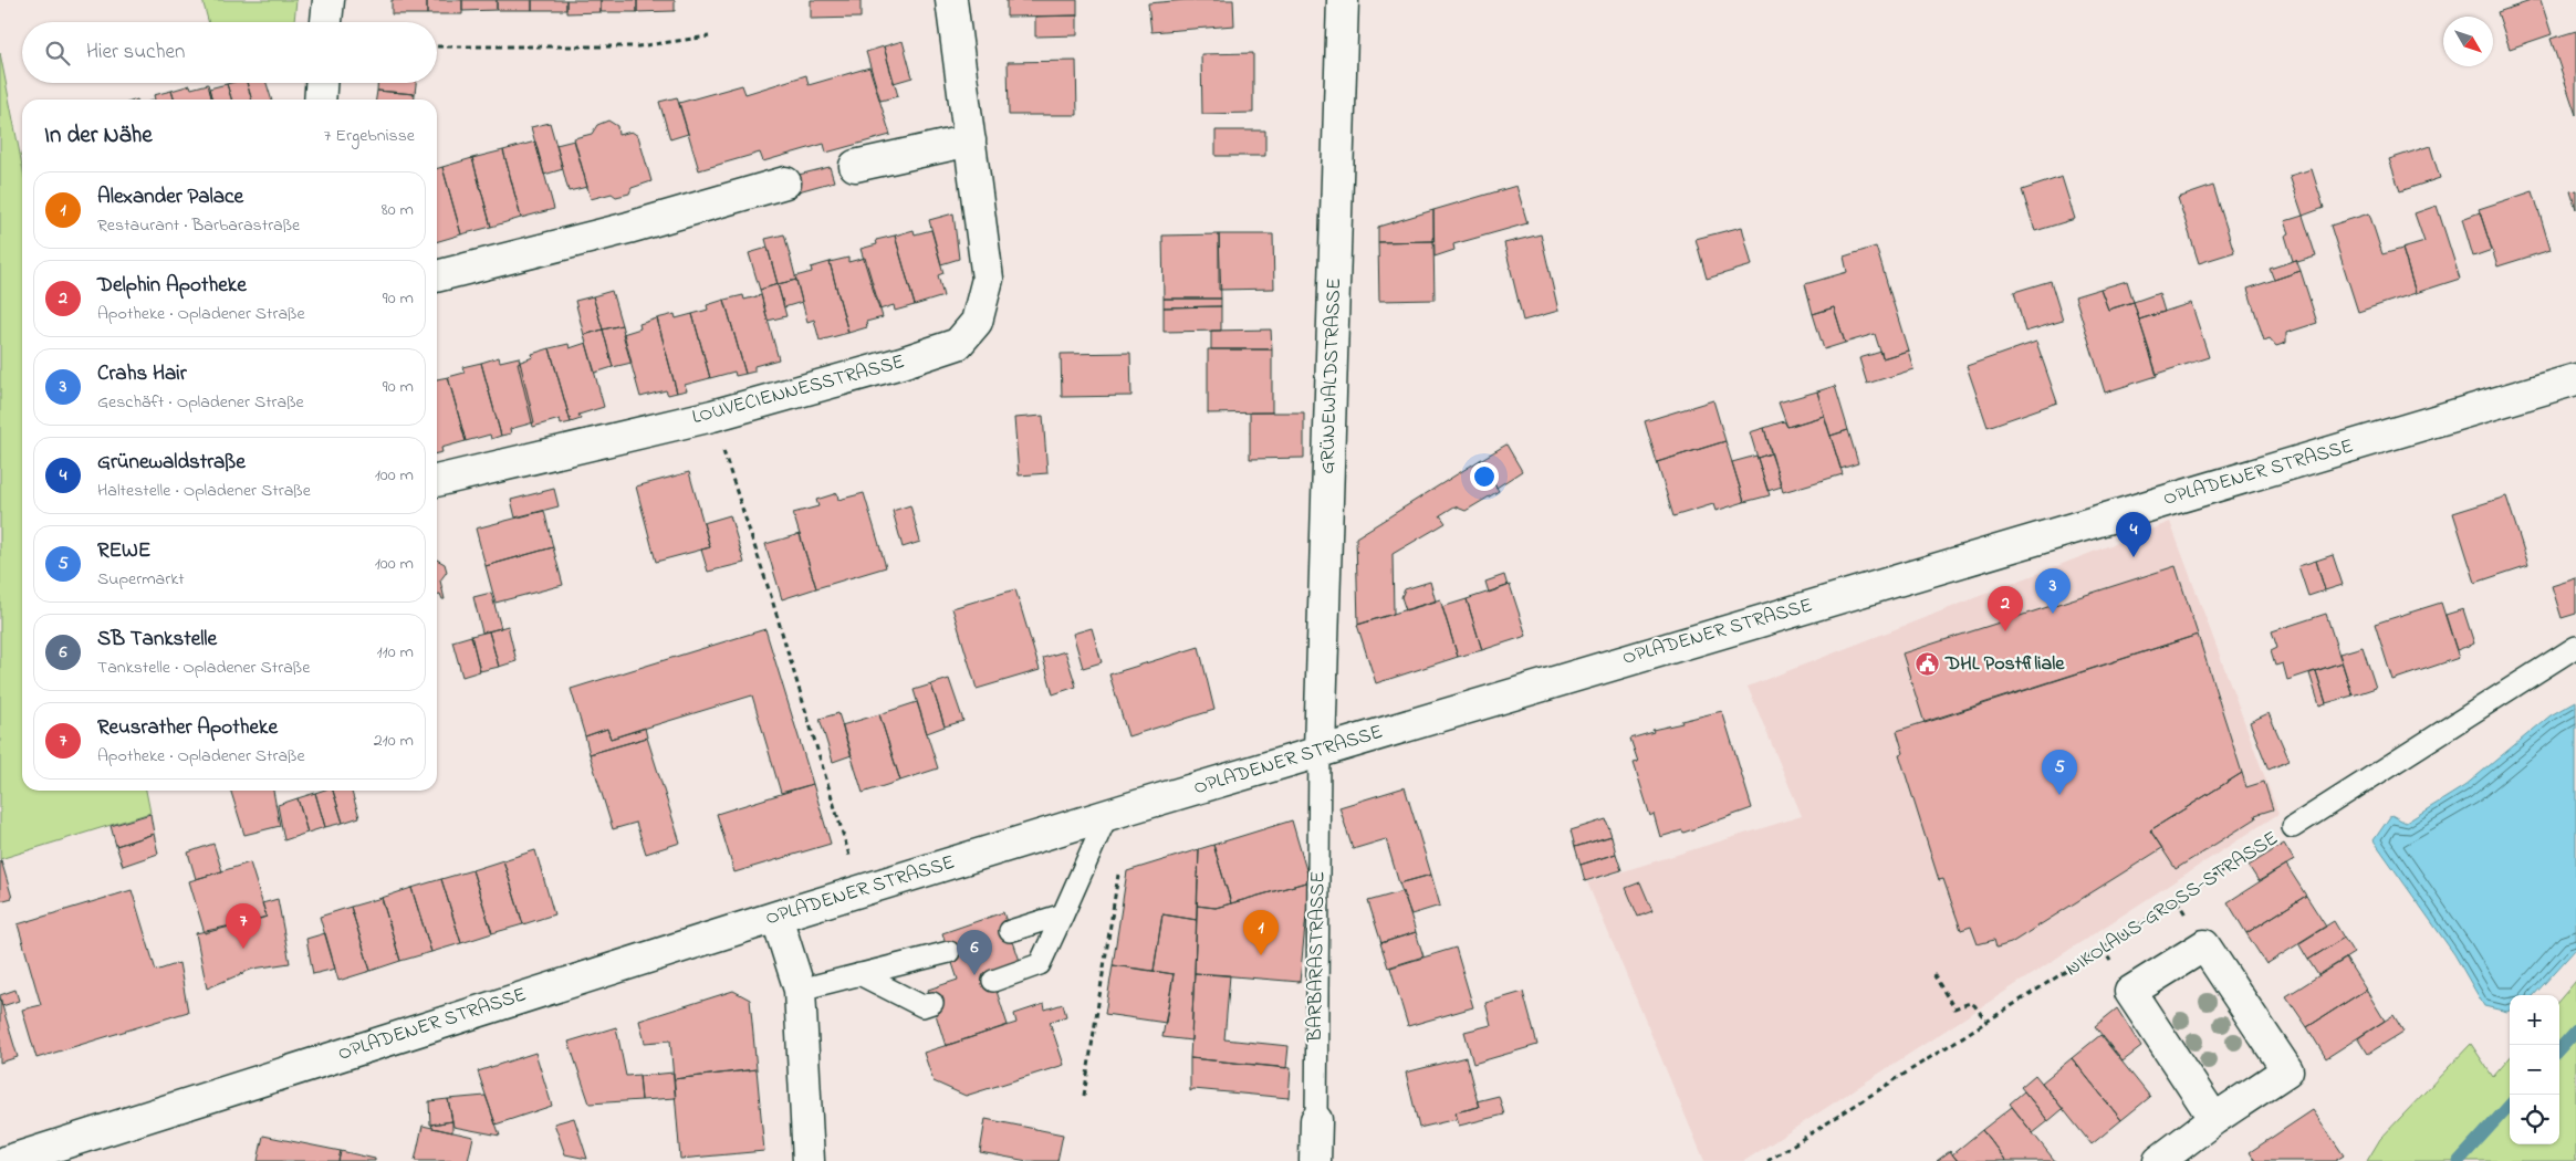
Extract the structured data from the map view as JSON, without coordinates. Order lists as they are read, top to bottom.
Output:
{
  "streets": {
    "main road": [
      "GRÜNEWALDSTRASSE",
      "LOUVECIENNESSTRASSE",
      "OPLADENER STRASSE",
      "BARBARASTRASSE"
    ],
    "lane": ["NIKOLAUS-GROSS-STRASSE"]
  },
  "crossings": [
    ["GRÜNEWALDSTRASSE", "OPLADENER STRASSE"],
    ["GRÜNEWALDSTRASSE", "BARBARASTRASSE"],
    ["OPLADENER STRASSE", "BARBARASTRASSE"]
  ],
  "places": {
    "public building": ["DHL Postfiliale"]
  },
  "north": "bottom right",
  "page": {
    "search": "Hier suchen",
    "heading": ["In der Nähe", "7 Ergebnisse"],
    "list": [
      {
        "mark": "1",
        "name": "Alexander Palace",
        "note": "Restaurant · Barbarastraße",
        "value": "80 m"
      },
      {
        "mark": "2",
        "name": "Delphin Apotheke",
        "note": "Apotheke · Opladener Straße",
        "value": "90 m"
      },
      {
        "mark": "3",
        "name": "Crahs Hair",
        "note": "Geschäft · Opladener Straße",
        "value": "90 m"
      },
      {
        "mark": "4",
        "name": "Grünewaldstraße",
        "note": "Haltestelle · Opladener Straße",
        "value": "100 m"
      },
      {
        "mark": "5",
        "name": "REWE",
        "note": "Supermarkt",
        "value": "100 m"
      },
      {
        "mark": "6",
        "name": "SB Tankstelle",
        "note": "Tankstelle · Opladener Straße",
        "value": "110 m"
      },
      {
        "mark": "7",
        "name": "Reusrather Apotheke",
        "note": "Apotheke · Opladener Straße",
        "value": "210 m"
      }
    ],
    "pins": [
      "4",
      "3",
      "2",
      "5",
      "7",
      "1",
      "6"
    ],
    "map_buttons": ["+", "−"]
  }
}
